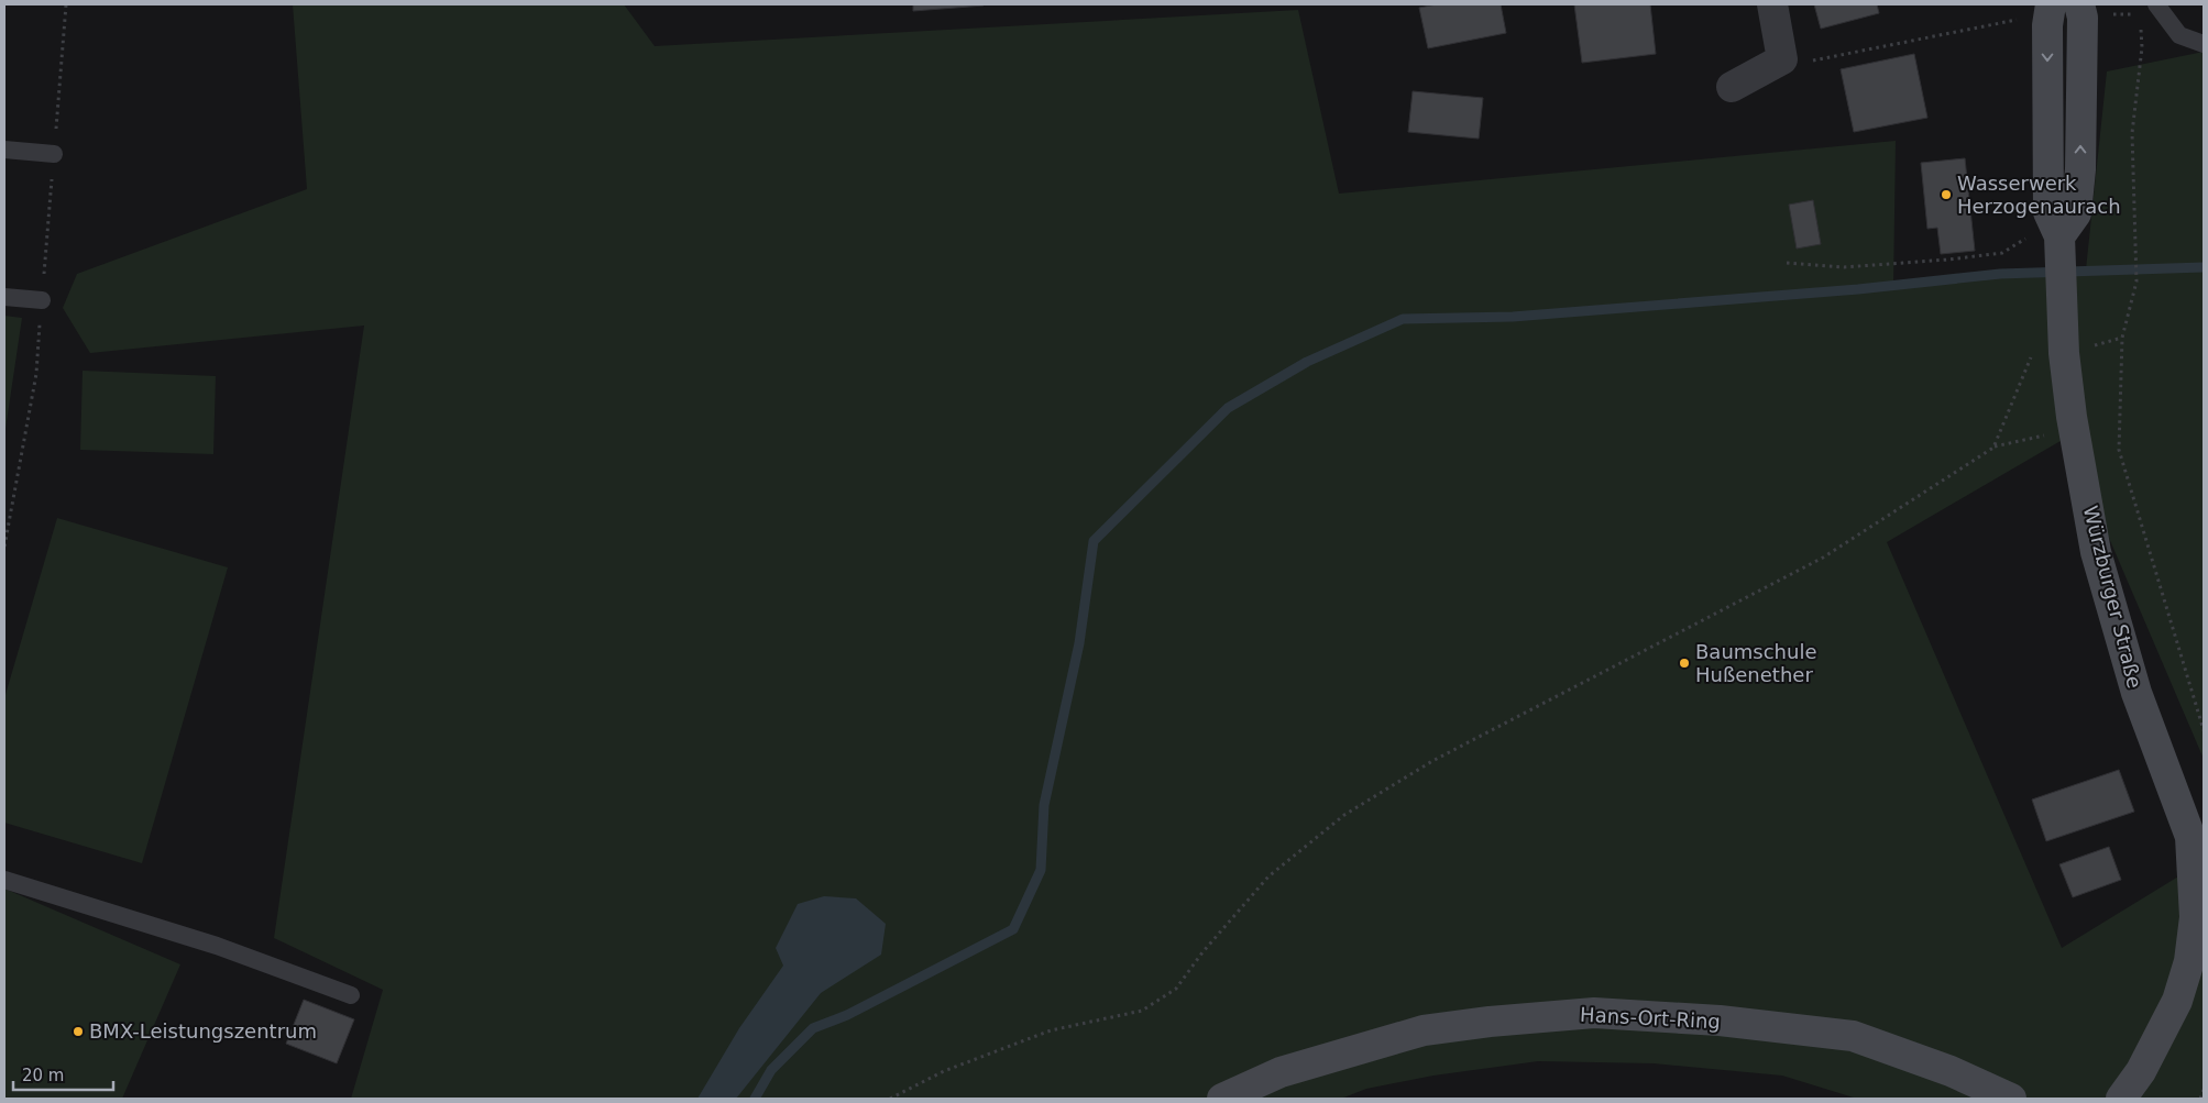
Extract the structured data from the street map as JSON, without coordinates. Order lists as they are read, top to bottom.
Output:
{
  "streets": {
    "street": ["Würzburger Straße", "Hans-Ort-Ring"]
  },
  "places": ["Wasserwerk Herzogenaurach", "Baumschule Hußenether", "BMX-Leistungszentrum"],
  "scale_bar": "20 m"
}
